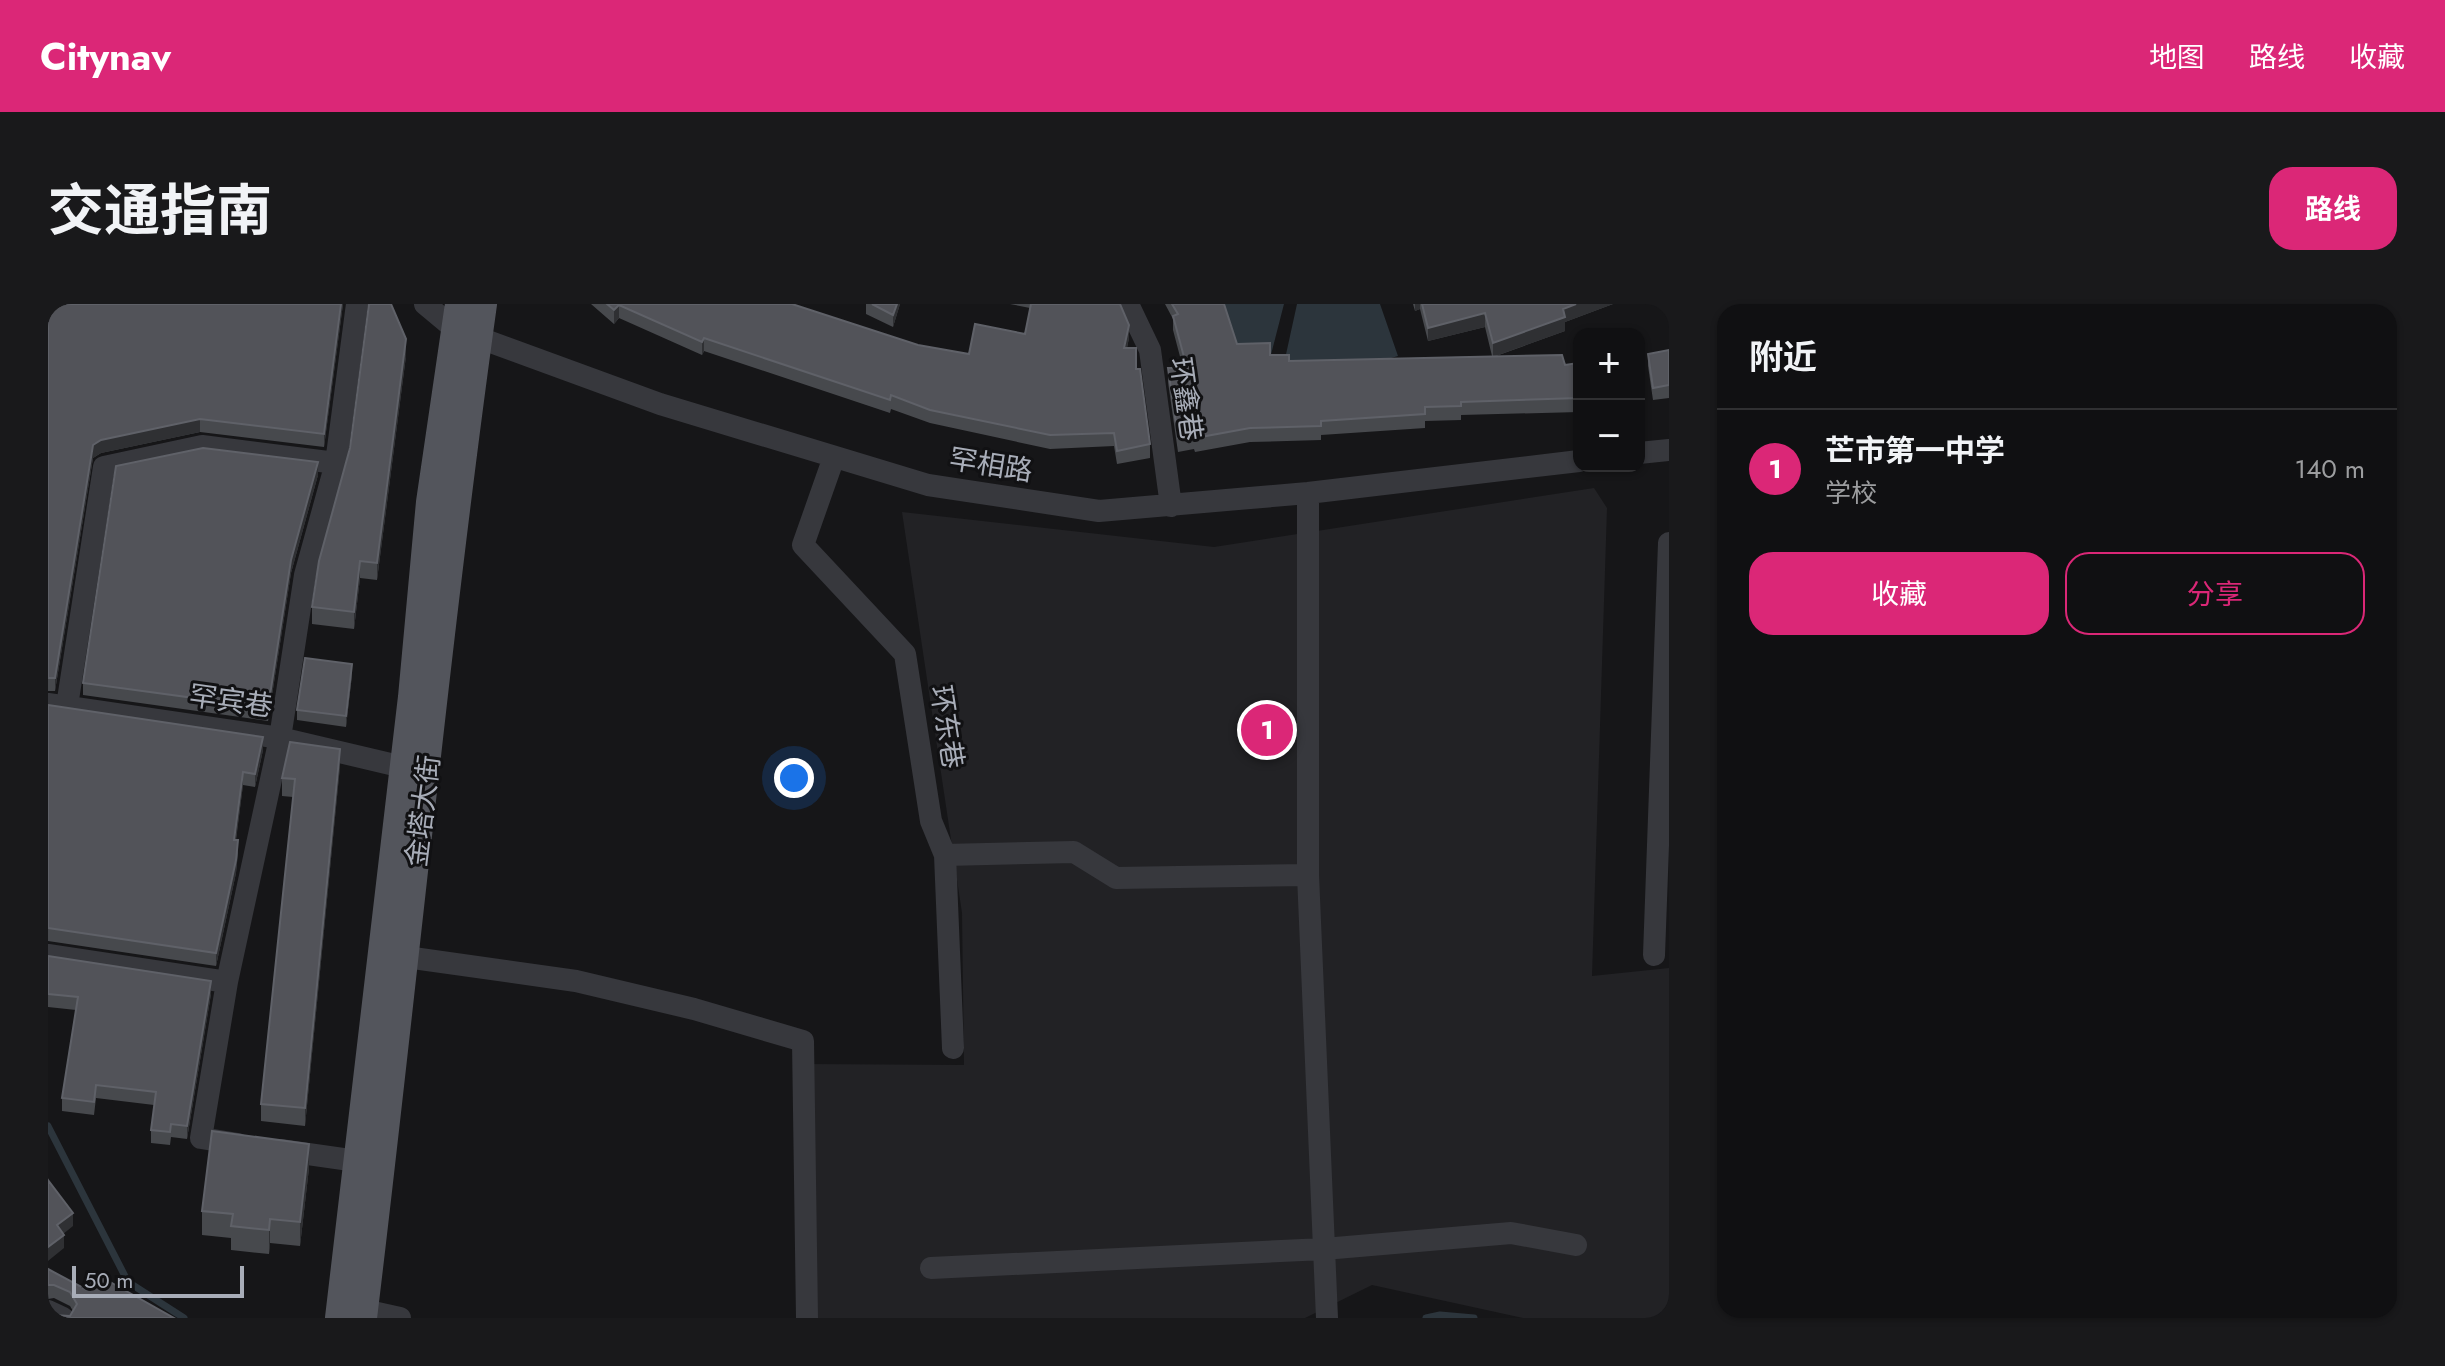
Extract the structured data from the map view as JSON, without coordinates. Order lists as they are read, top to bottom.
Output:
{
  "streets": {
    "main road": ["金塔大街"],
    "street": [
      "环鑫巷",
      "罕相路",
      "罕宾巷",
      "环东巷"
    ]
  },
  "crossings": [
    ["环鑫巷", "罕相路"],
    ["罕相路", "环东巷"],
    ["罕相路", "金塔大街"],
    ["罕宾巷", "金塔大街"]
  ],
  "scale_bar": "50 m",
  "page": {
    "header": "Citynav",
    "nav": ["地图", "路线", "收藏"],
    "title": "交通指南",
    "buttons": [
      "路线",
      ["收藏", "分享"]
    ],
    "heading": "附近",
    "map_buttons": ["+", "−"],
    "list": [
      {
        "mark": "1",
        "name": "芒市第一中学",
        "note": "学校",
        "value": "140 m"
      }
    ],
    "pins": "1",
    "scale": "50 m"
  }
}
